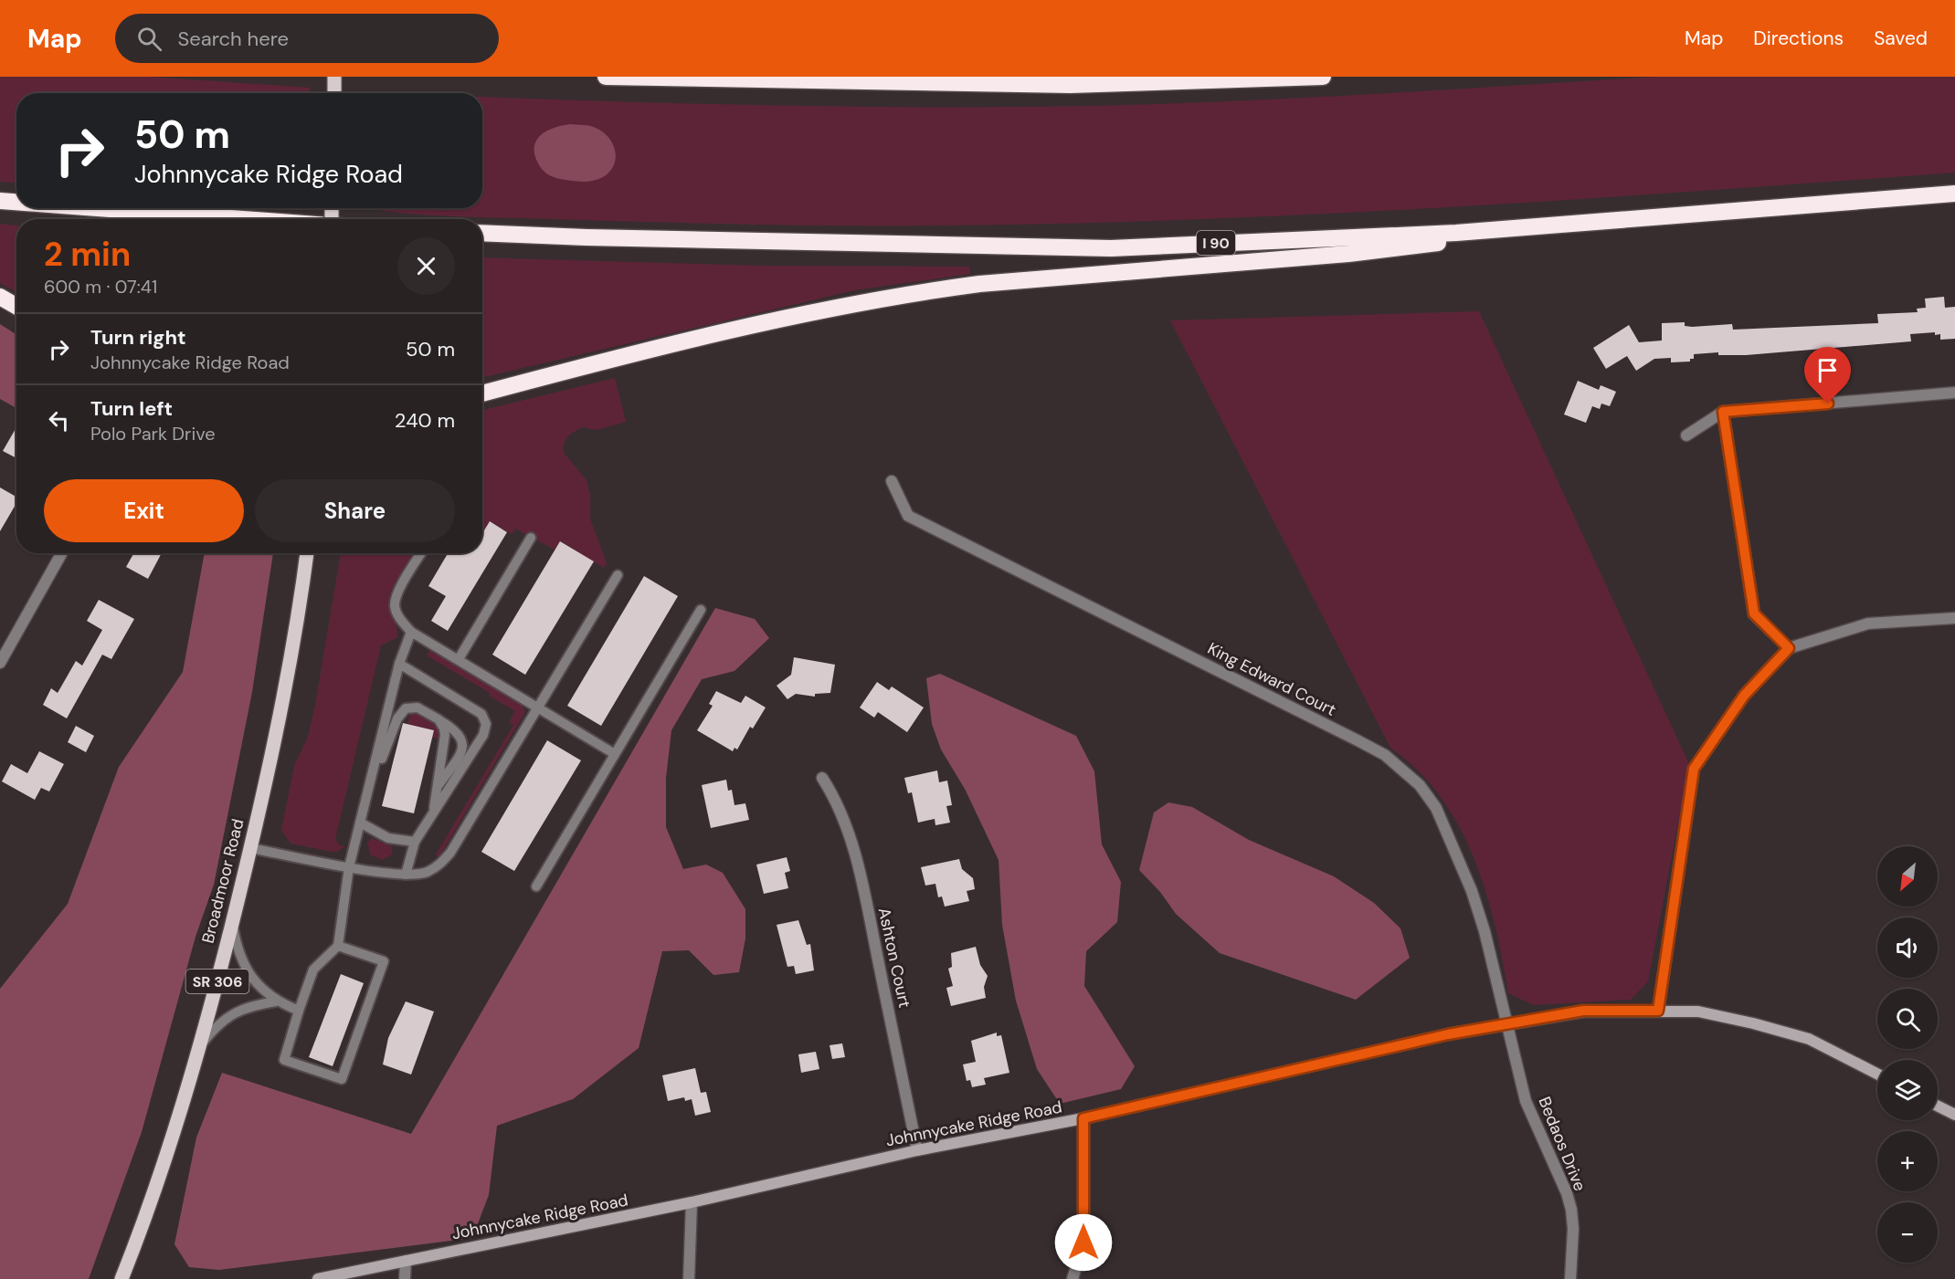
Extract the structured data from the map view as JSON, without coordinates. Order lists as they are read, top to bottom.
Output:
{
  "streets": {
    "highway": ["I 90"],
    "main road": ["Broadmoor Road", "SR 306", "Johnnycake Ridge Road"],
    "street": ["King Edward Court", "Ashton Court", "Bedaos Drive"]
  },
  "crossings": [
    ["King Edward Court", "Johnnycake Ridge Road"],
    ["King Edward Court", "Bedaos Drive"],
    ["Ashton Court", "Johnnycake Ridge Road"],
    ["Johnnycake Ridge Road", "Bedaos Drive"]
  ],
  "north": "bottom left",
  "page": {
    "header": "Map",
    "search": "Search here",
    "nav": ["Map", "Directions", "Saved"],
    "turn": ["50 m", "Johnnycake Ridge Road"],
    "heading": ["2 min", "600 m · 07:41"],
    "list": [
      {
        "name": "Turn right",
        "note": "Johnnycake Ridge Road",
        "value": "50 m"
      },
      {
        "name": "Turn left",
        "note": "Polo Park Drive",
        "value": "240 m"
      }
    ],
    "buttons": ["Exit", "Share"],
    "map_buttons": ["+", "−"]
  }
}
